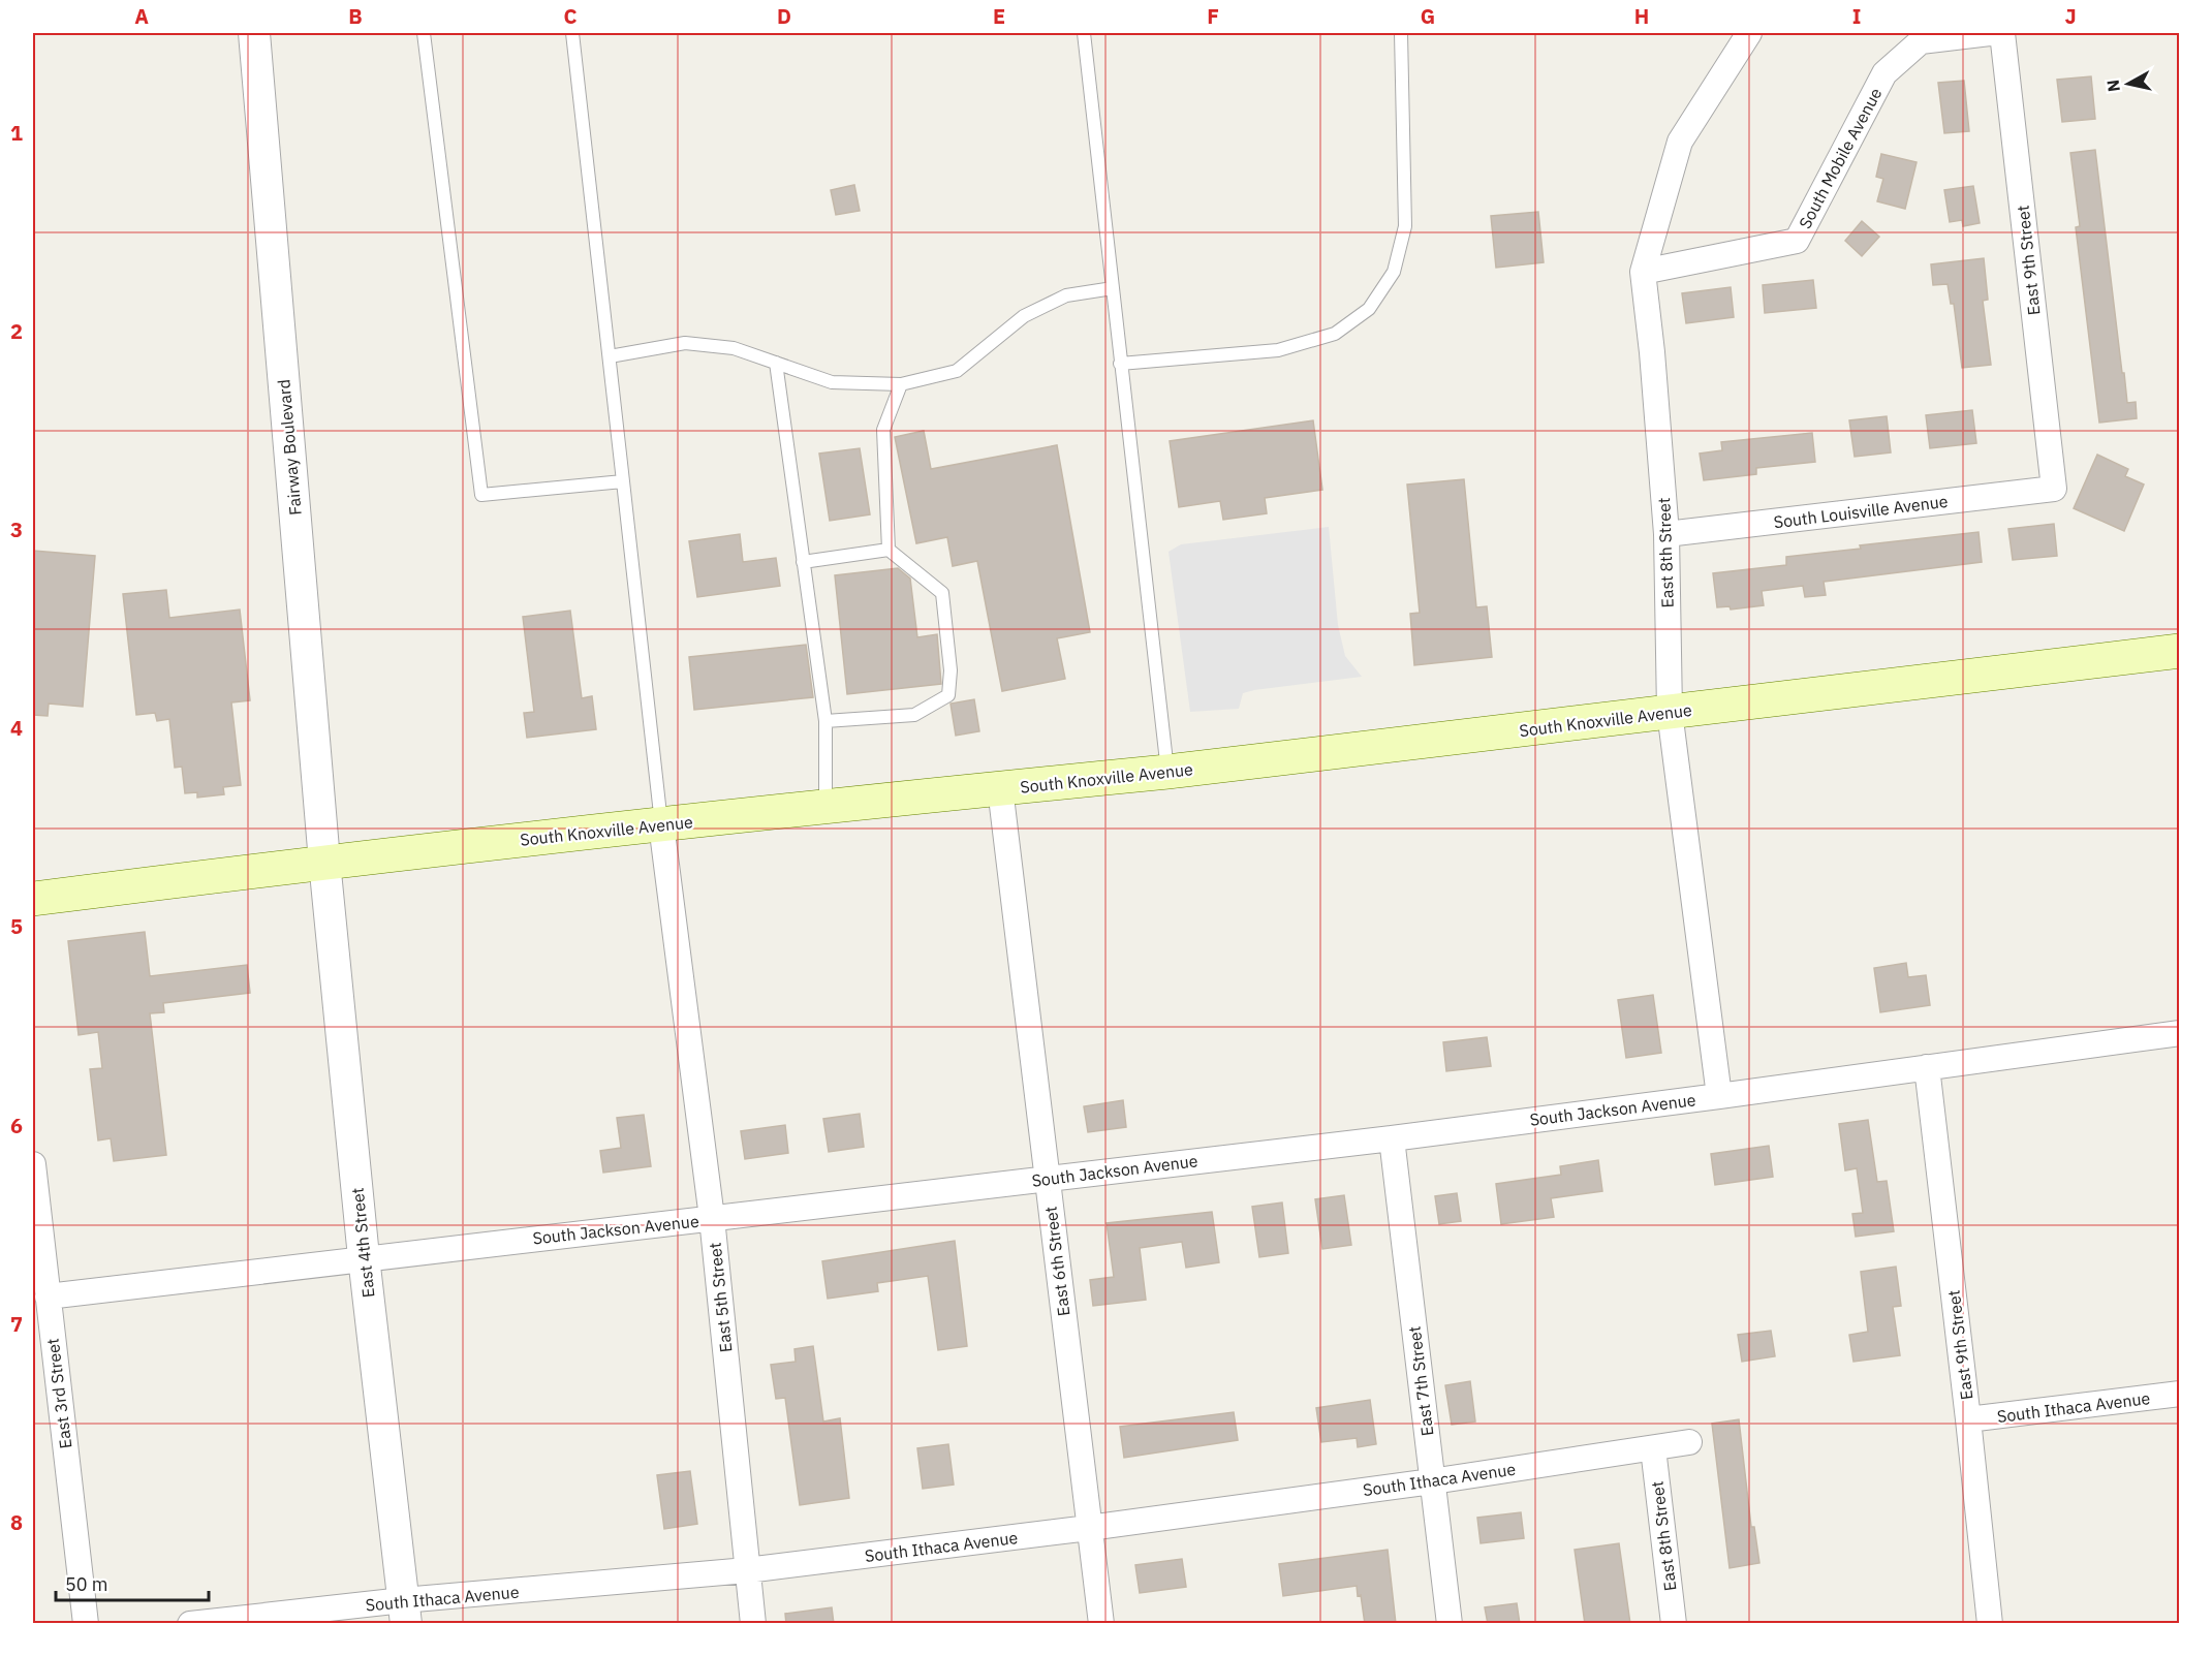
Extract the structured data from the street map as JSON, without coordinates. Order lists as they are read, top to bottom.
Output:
{
  "streets": {
    "main road": ["South Knoxville Avenue"],
    "street": [
      "South Mobile Avenue",
      "East 9th Street",
      "Fairway Boulevard",
      "South Louisville Avenue",
      "East 8th Street",
      "South Jackson Avenue",
      "East 4th Street",
      "East 6th Street",
      "East 5th Street",
      "East 7th Street",
      "East 3rd Street",
      "South Ithaca Avenue"
    ]
  },
  "crossings": [
    ["South Mobile Avenue", "East 8th Street"],
    ["East 9th Street", "South Louisville Avenue"],
    ["East 9th Street", "South Jackson Avenue"],
    ["East 9th Street", "South Ithaca Avenue"],
    ["Fairway Boulevard", "South Knoxville Avenue"],
    ["Fairway Boulevard", "East 4th Street"],
    ["South Louisville Avenue", "East 8th Street"],
    ["East 8th Street", "South Knoxville Avenue"],
    ["East 8th Street", "South Jackson Avenue"],
    ["East 8th Street", "South Ithaca Avenue"],
    ["South Knoxville Avenue", "East 4th Street"],
    ["South Knoxville Avenue", "East 6th Street"],
    ["South Knoxville Avenue", "East 5th Street"],
    ["South Jackson Avenue", "East 4th Street"],
    ["South Jackson Avenue", "East 6th Street"],
    ["South Jackson Avenue", "East 5th Street"],
    ["South Jackson Avenue", "East 7th Street"],
    ["South Jackson Avenue", "East 3rd Street"],
    ["East 4th Street", "South Ithaca Avenue"],
    ["East 6th Street", "South Ithaca Avenue"],
    ["East 5th Street", "South Ithaca Avenue"],
    ["East 7th Street", "South Ithaca Avenue"]
  ],
  "scale_bar": "50 m",
  "north": "left",
  "grid": {
    "columns": [
      "A",
      "B",
      "C",
      "D",
      "E",
      "F",
      "G",
      "H",
      "I",
      "J"
    ],
    "rows": [
      "1",
      "2",
      "3",
      "4",
      "5",
      "6",
      "7",
      "8"
    ]
  }
}
